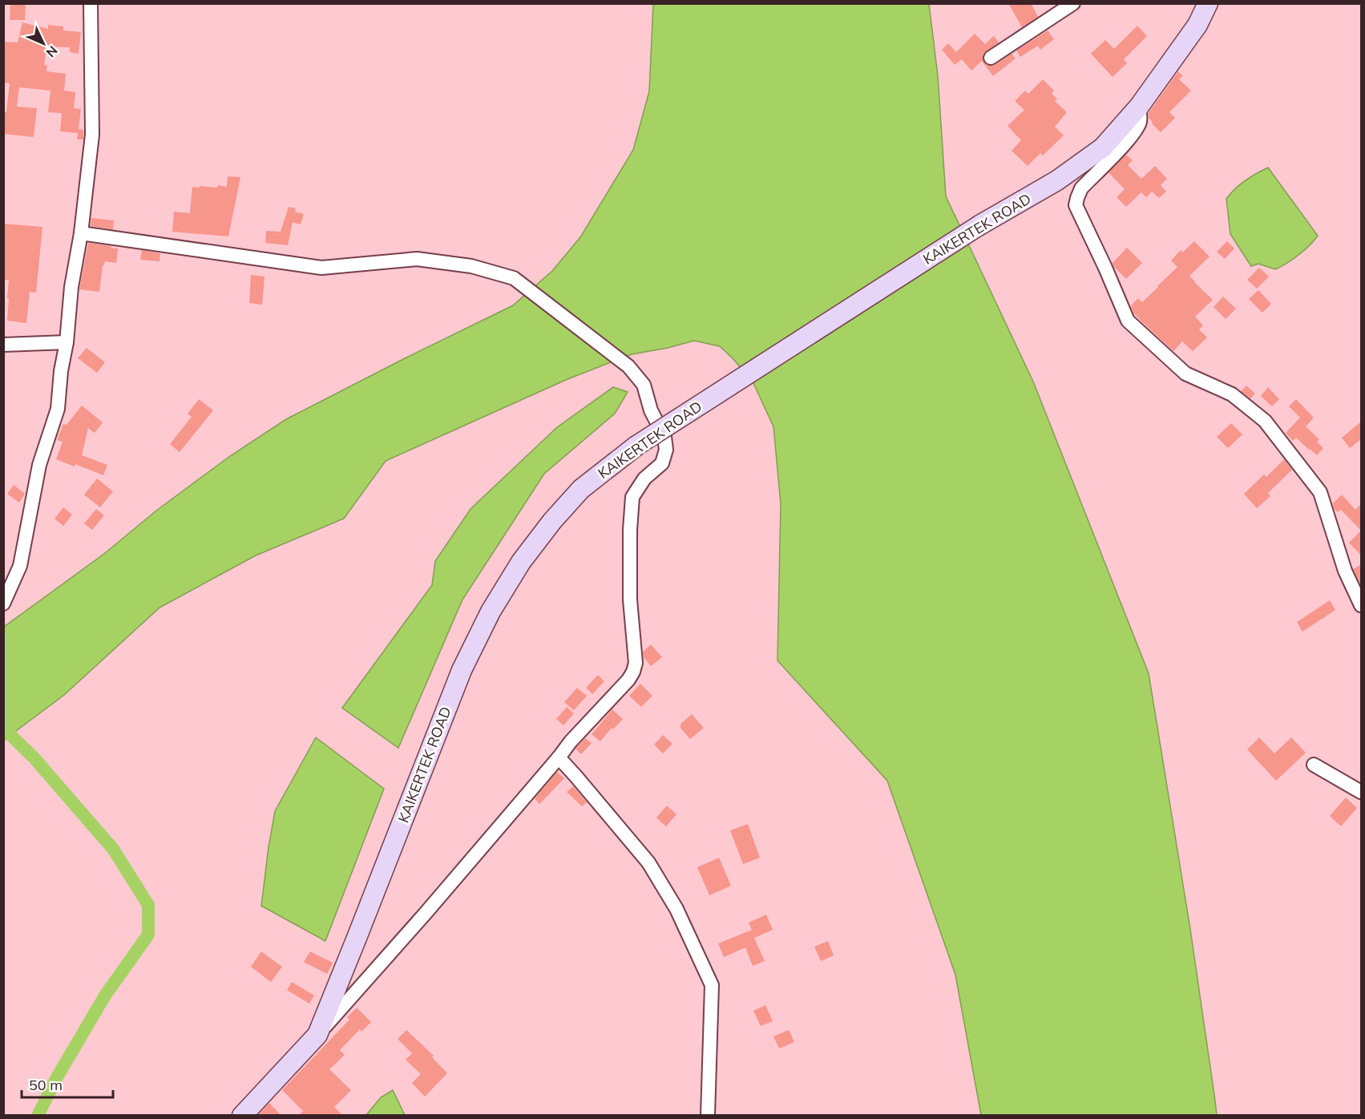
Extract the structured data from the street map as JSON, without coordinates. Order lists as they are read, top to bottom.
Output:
{
  "streets": {
    "main road": ["KAIKERTEK ROAD"]
  },
  "scale_bar": "50 m",
  "north": "bottom right"
}
